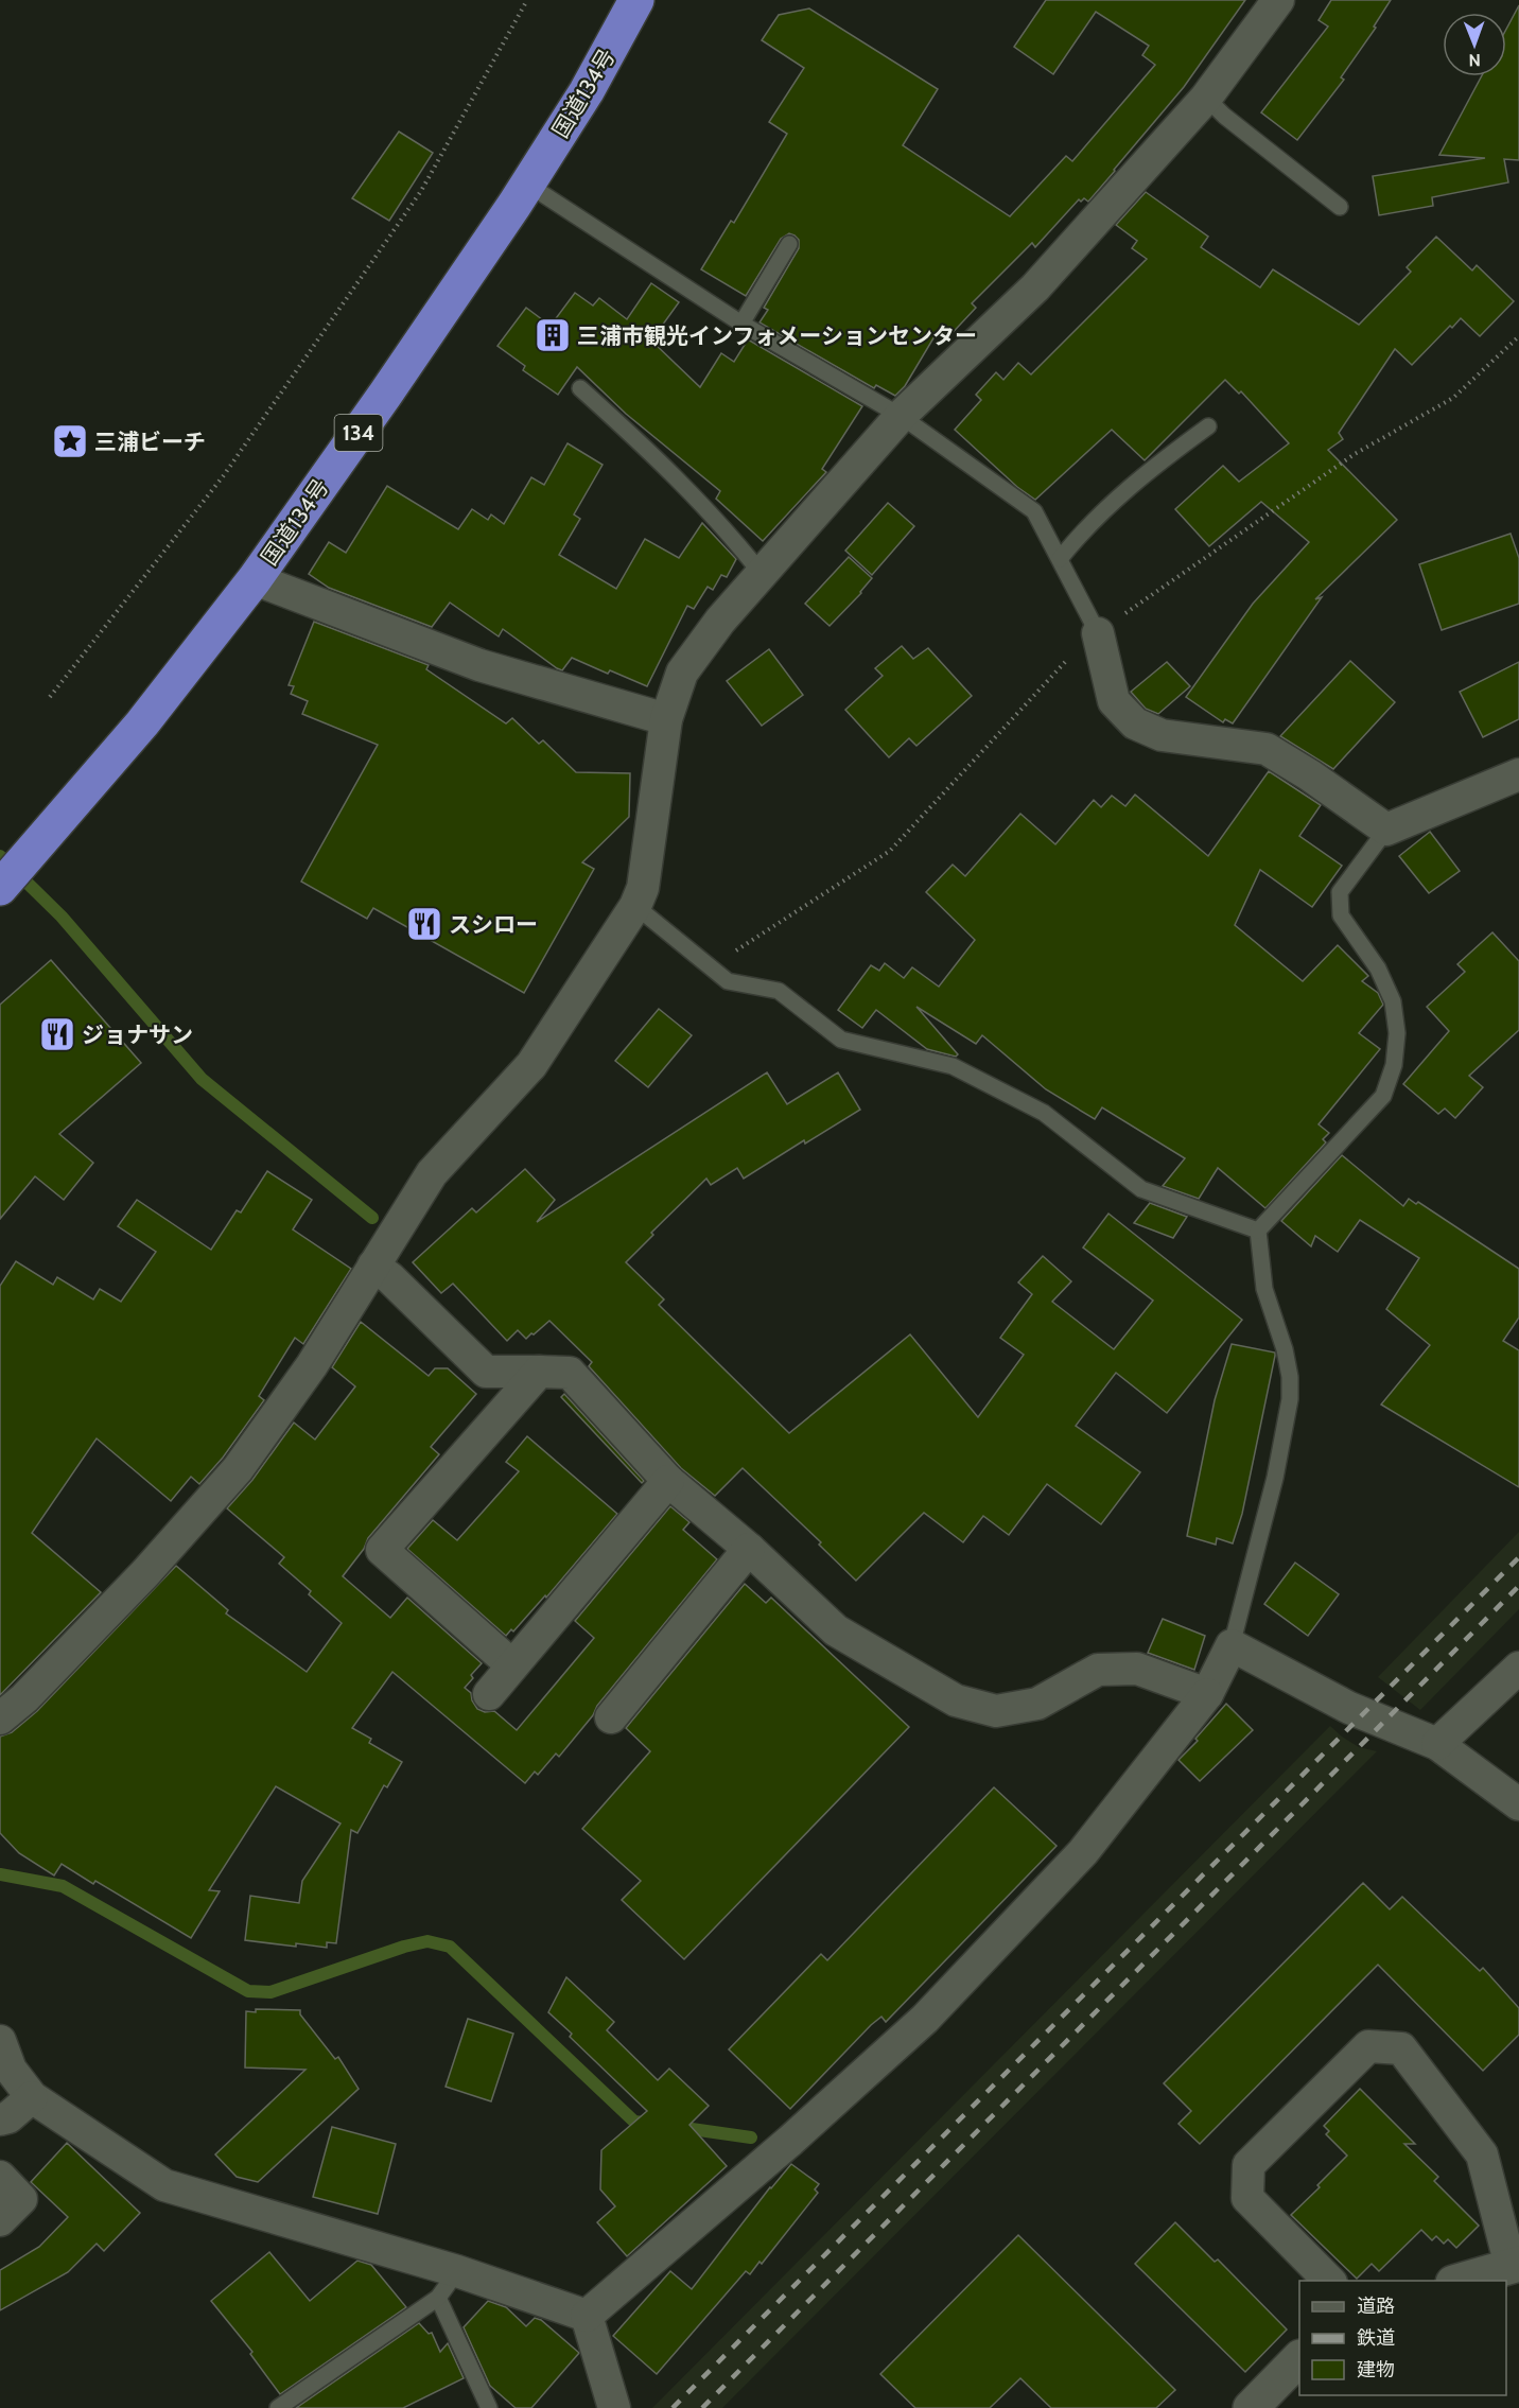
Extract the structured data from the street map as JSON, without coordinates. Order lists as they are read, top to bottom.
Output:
{
  "streets": {
    "highway": ["国道134号", "134"]
  },
  "places": {
    "building": ["三浦市観光インフォメーションセンター"],
    "place": ["三浦ビーチ"],
    "restaurant": ["スシロー", "ジョナサン"]
  },
  "legend": ["道路", "鉄道", "建物"],
  "north": "bottom"
}
